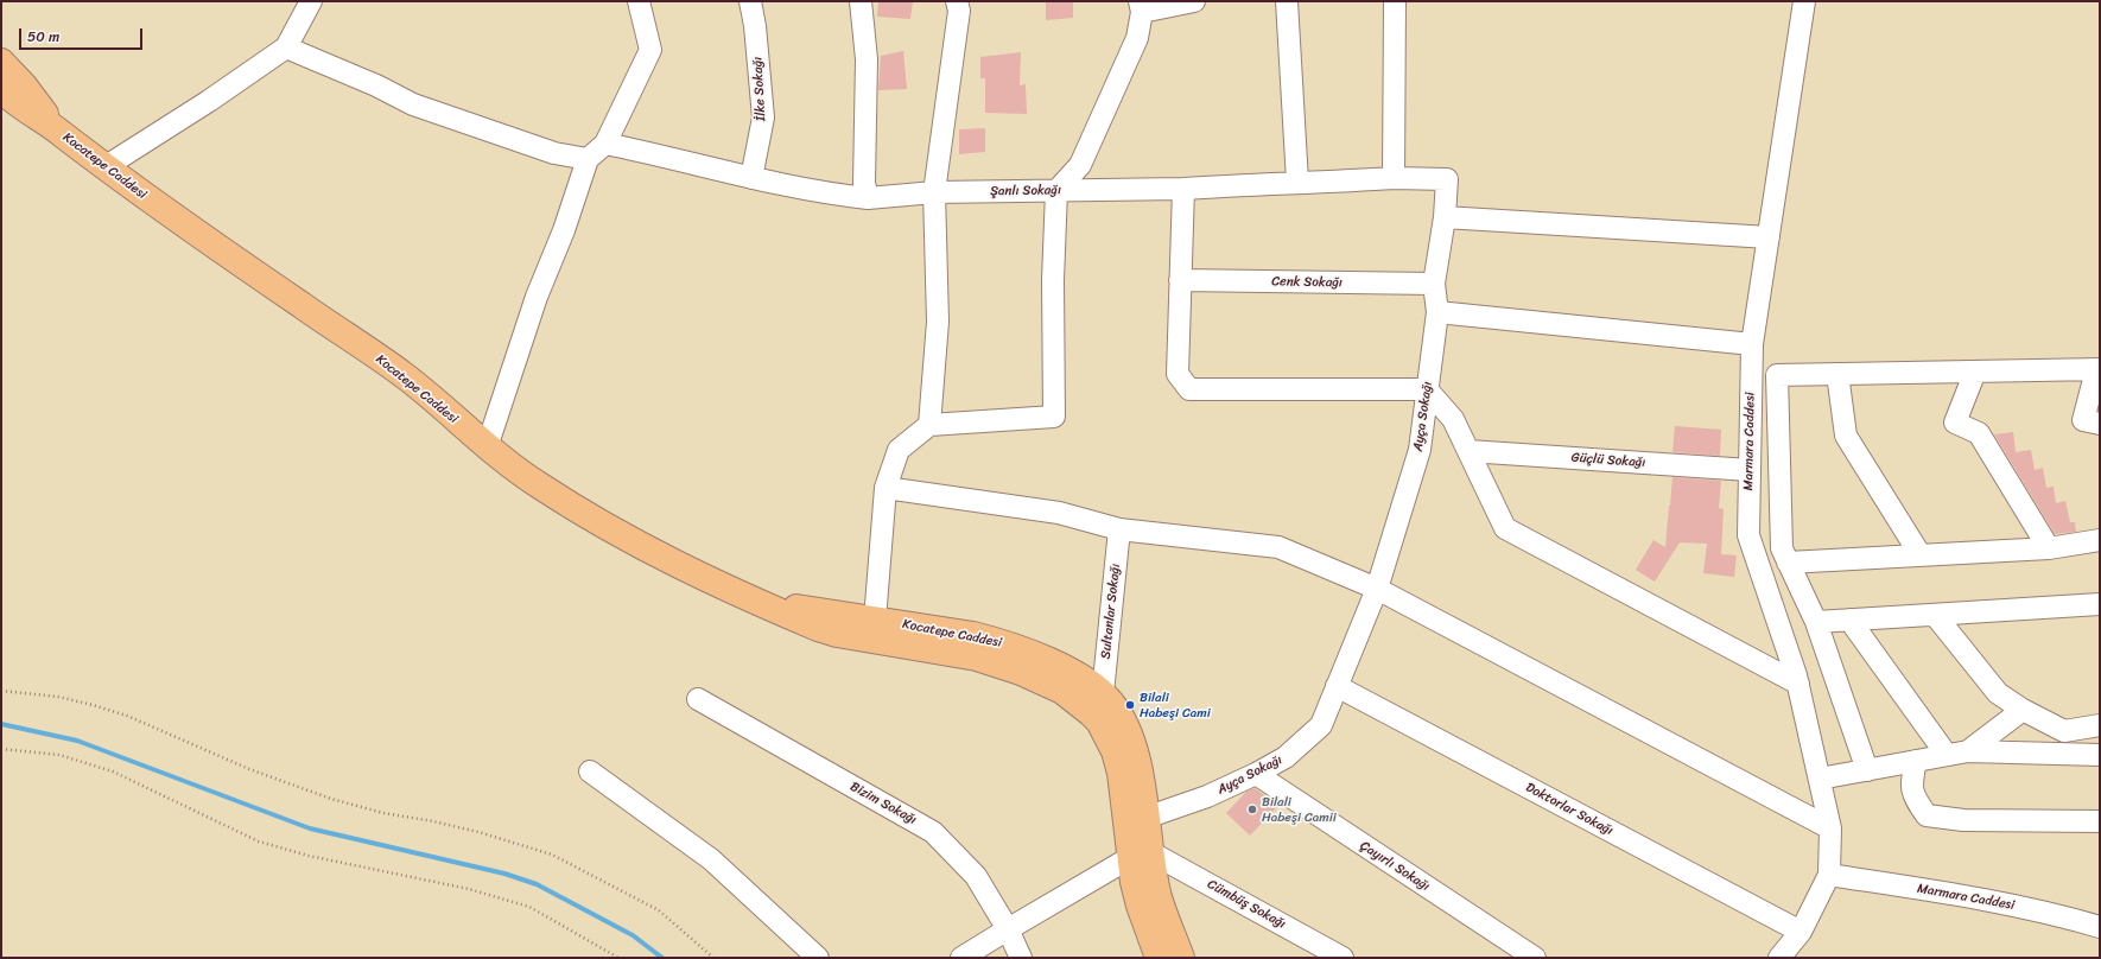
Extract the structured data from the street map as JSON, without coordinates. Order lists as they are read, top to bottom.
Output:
{
  "streets": {
    "main road": ["Kocatepe Caddesi"],
    "street": [
      "İlke Sokağı",
      "Şanlı Sokağı",
      "Cenk Sokağı",
      "Ayça Sokağı",
      "Marmara Caddesi",
      "Güçlü Sokağı",
      "Sultanlar Sokağı",
      "Bizim Sokağı",
      "Doktorlar Sokağı",
      "Çayırlı Sokağı",
      "Cümbüş Sokağı"
    ]
  },
  "crossings": [
    ["İlke Sokağı", "Şanlı Sokağı"],
    ["Kocatepe Caddesi", "Ayça Sokağı"],
    ["Kocatepe Caddesi", "Sultanlar Sokağı"],
    ["Kocatepe Caddesi", "Cümbüş Sokağı"],
    ["Şanlı Sokağı", "Ayça Sokağı"],
    ["Cenk Sokağı", "Ayça Sokağı"],
    ["Ayça Sokağı", "Doktorlar Sokağı"],
    ["Ayça Sokağı", "Çayırlı Sokağı"],
    ["Marmara Caddesi", "Güçlü Sokağı"],
    ["Marmara Caddesi", "Doktorlar Sokağı"]
  ],
  "places": ["Bilali Habeşi Cami", "Bilali Habeşi Camii"],
  "scale_bar": "50 m"
}
